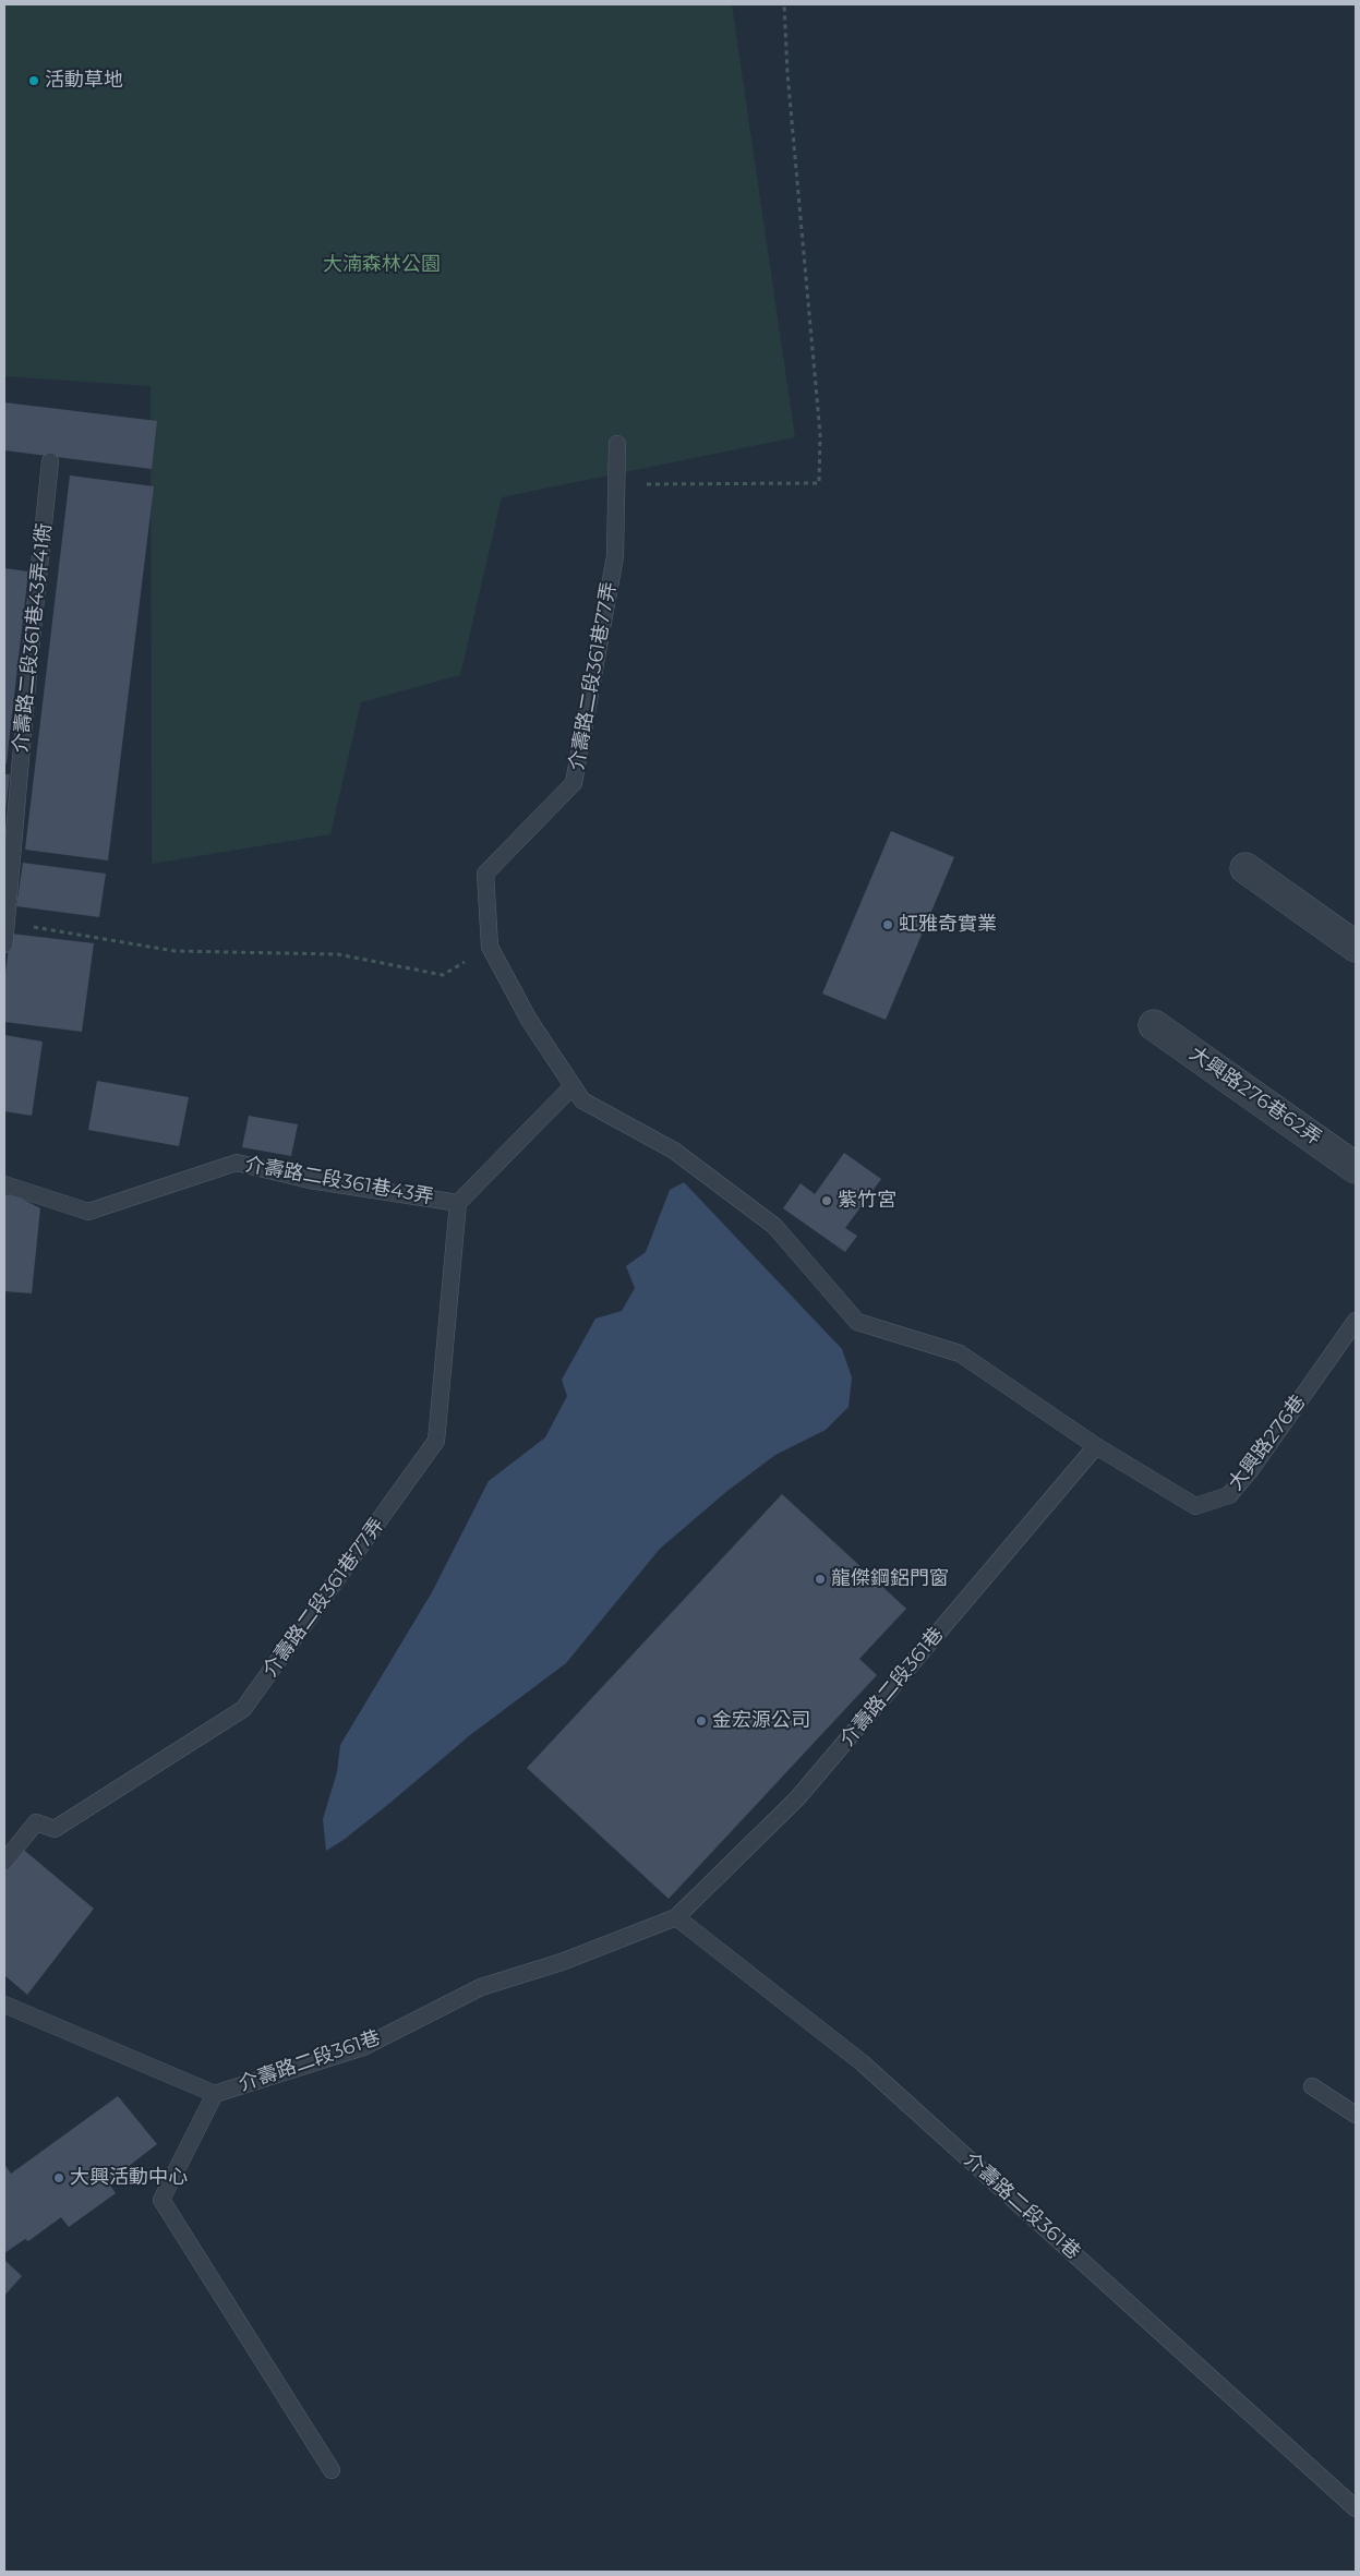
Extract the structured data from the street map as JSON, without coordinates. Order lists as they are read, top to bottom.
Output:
{
  "streets": {
    "street": ["大興路276巷62弄"],
    "lane": [
      "介壽路二段361巷43弄41衖",
      "介壽路二段361巷77弄",
      "介壽路二段361巷43弄",
      "大興路276巷",
      "介壽路二段361巷"
    ]
  },
  "crossings": [
    ["介壽路二段361巷77弄", "介壽路二段361巷43弄"],
    ["介壽路二段361巷77弄", "大興路276巷"],
    ["介壽路二段361巷77弄", "介壽路二段361巷"],
    ["大興路276巷", "介壽路二段361巷"]
  ],
  "parks": ["大湳森林公園"],
  "places": [
    "活動草地",
    "虹雅奇實業",
    "紫竹宮",
    "龍傑鋼鋁門窗",
    "金宏源公司",
    "大興活動中心"
  ]
}
